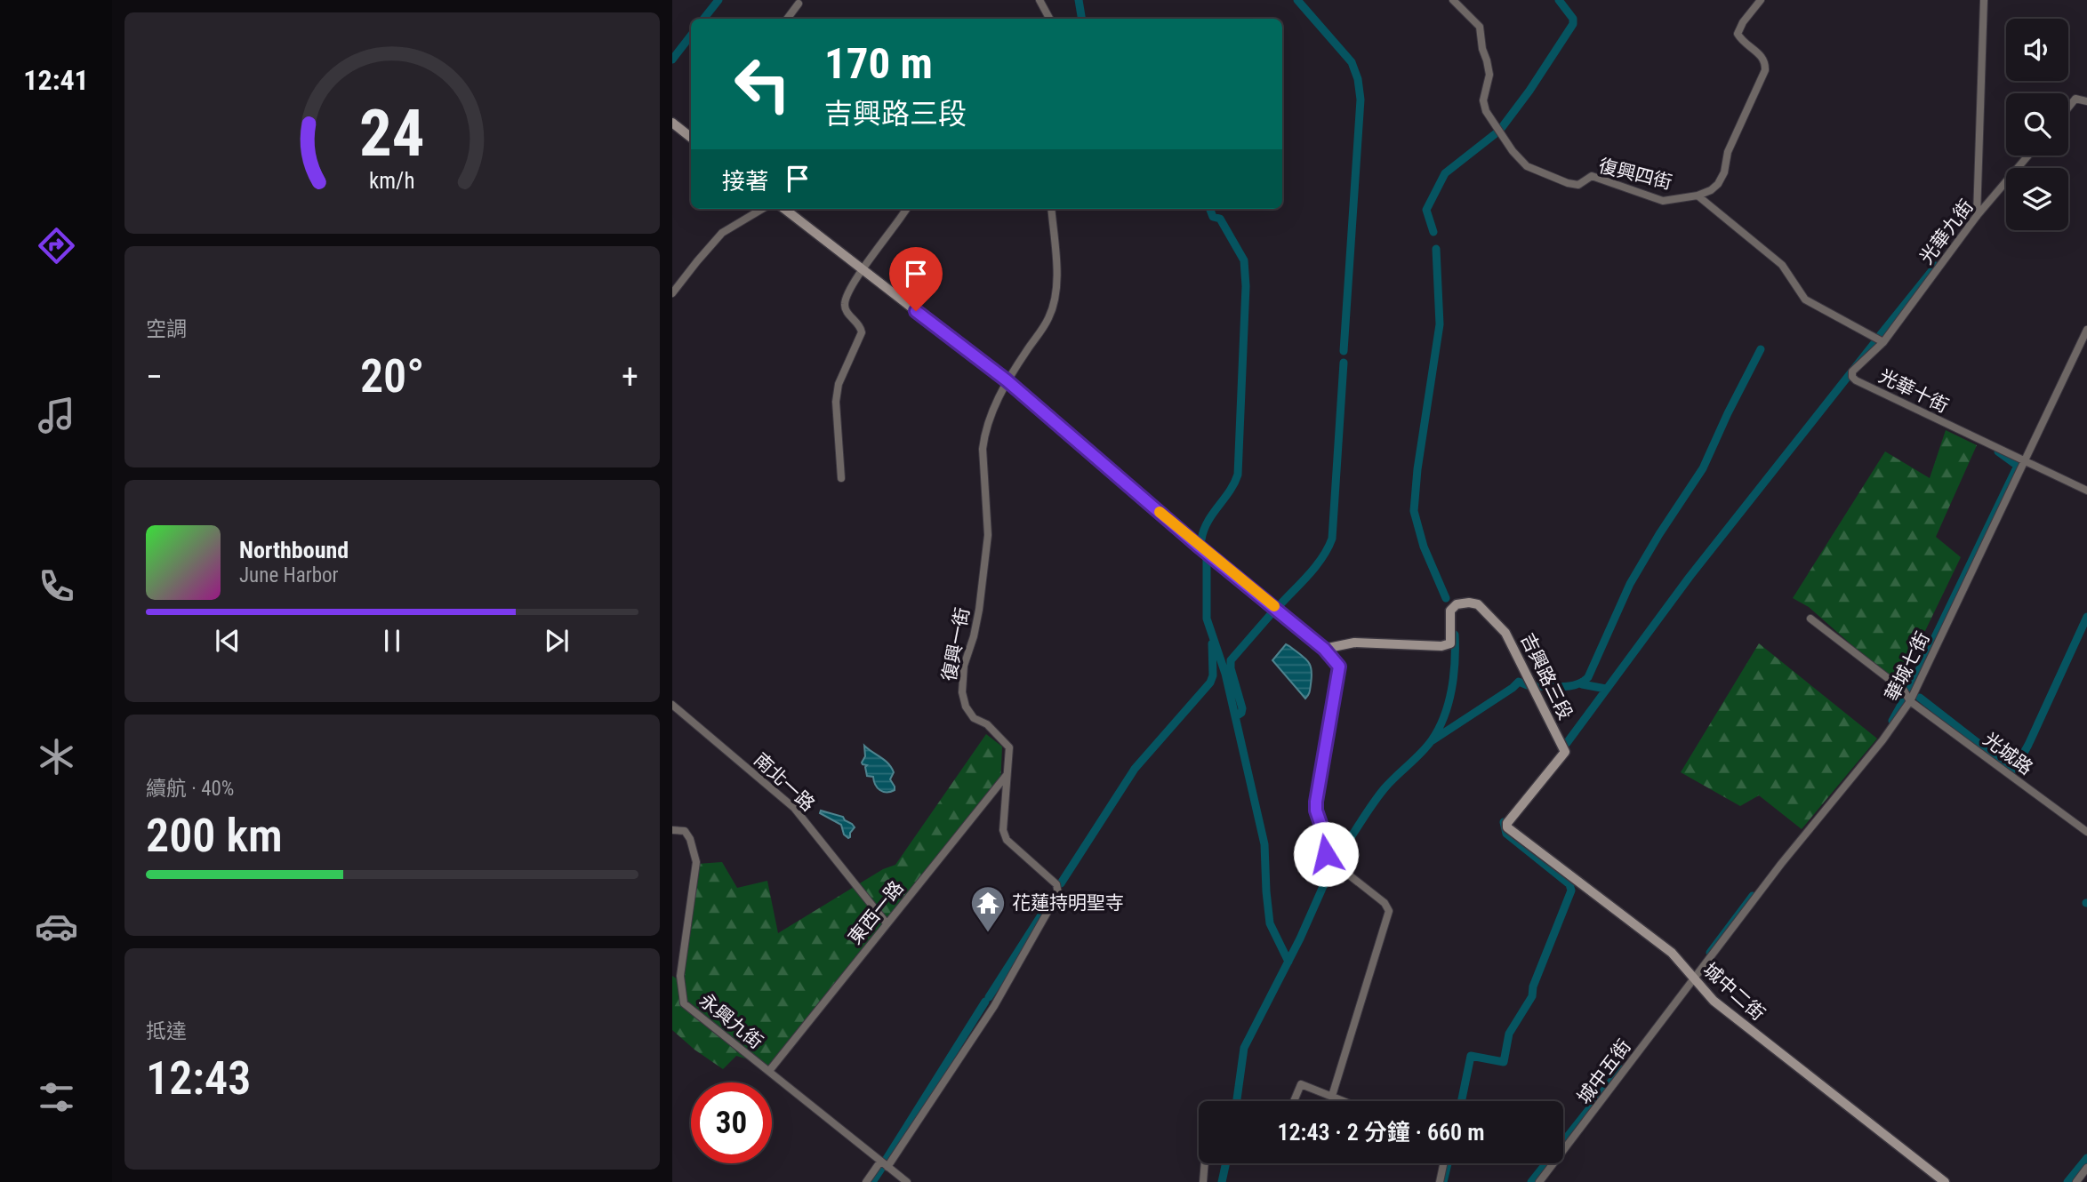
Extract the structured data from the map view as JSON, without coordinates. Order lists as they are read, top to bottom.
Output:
{
  "streets": {
    "street": [
      "復興四街",
      "光華九街",
      "光華十街",
      "復興一街",
      "華城七街",
      "吉興路三段",
      "光城路",
      "南北一路",
      "東西一路",
      "城中二街",
      "永興九街",
      "城中五街"
    ]
  },
  "crossings": [
    ["復興四街", "光華十街"],
    ["光華九街", "光華十街"],
    ["光華十街", "華城七街"],
    ["復興一街", "東西一路"],
    ["復興一街", "永興九街"],
    ["華城七街", "光城路"],
    ["華城七街", "城中二街"],
    ["華城七街", "城中五街"],
    ["吉興路三段", "城中二街"],
    ["南北一路", "東西一路"],
    ["東西一路", "永興九街"],
    ["城中二街", "城中五街"]
  ],
  "places": {
    "temple": ["花蓮持明聖寺"]
  },
  "page": {
    "tabs": "12:41",
    "turn": ["170 m", "吉興路三段"],
    "then": "接著",
    "tile": [
      "空調",
      ["續航 · 40%", "200 km"],
      ["抵達", "12:43"]
    ],
    "heat": ["−", "20°", "+"],
    "song": ["Northbound", "June Harbor"],
    "limit": "30",
    "trip": "12:43 · 2 分鐘 · 660 m",
    "gauge": ["24", "km/h"]
  }
}
